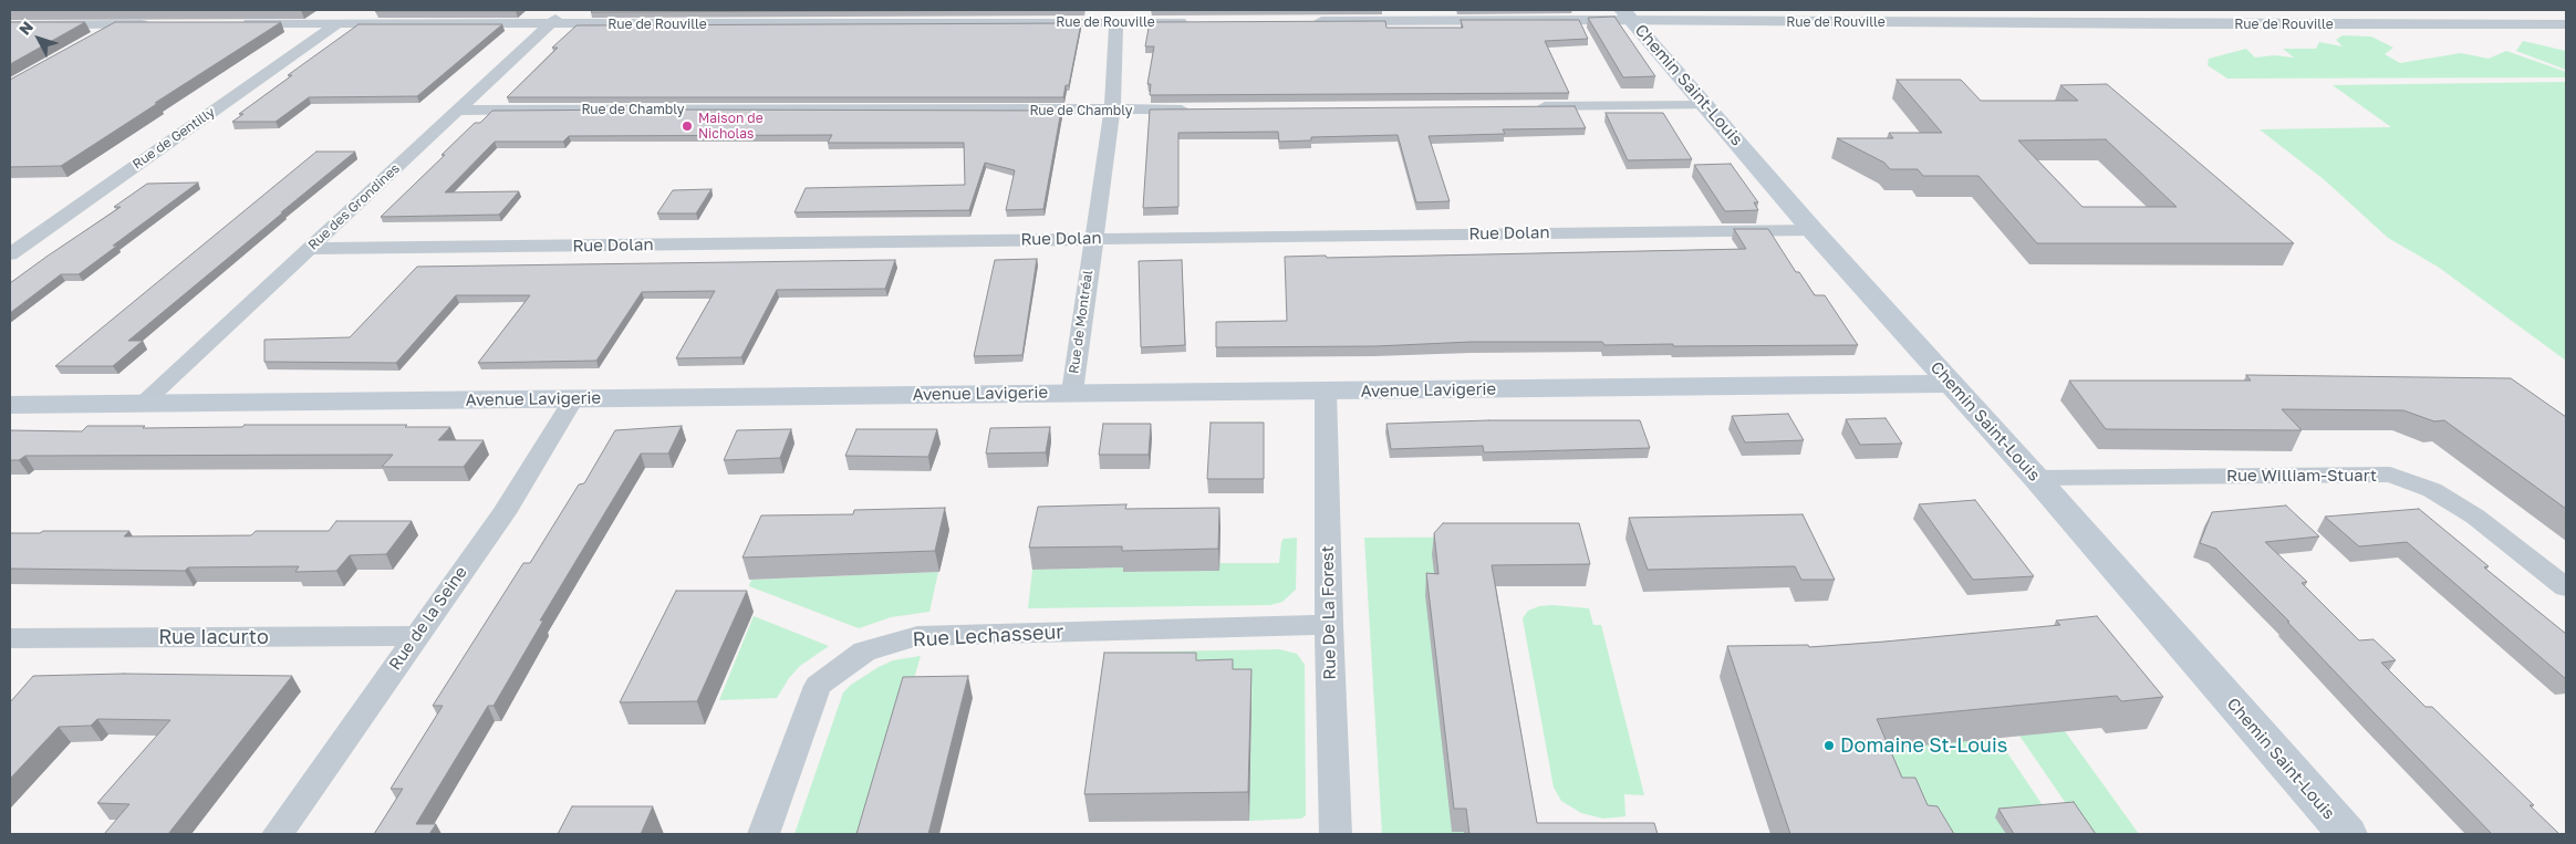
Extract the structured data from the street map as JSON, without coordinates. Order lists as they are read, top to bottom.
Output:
{
  "streets": {
    "street": [
      "Rue de Rouville",
      "Chemin Saint-Louis",
      "Rue de Chambly",
      "Rue de Gentilly",
      "Rue des Grondines",
      "Rue Dolan",
      "Rue de Montréal",
      "Avenue Lavigerie",
      "Rue William-Stuart",
      "Rue De La Forest",
      "Rue de la Seine",
      "Rue Lechasseur",
      "Rue Iacurto"
    ]
  },
  "crossings": [
    ["Rue de Rouville", "Chemin Saint-Louis"],
    ["Rue de Rouville", "Rue de Gentilly"],
    ["Rue de Rouville", "Rue des Grondines"],
    ["Rue de Rouville", "Rue de Montréal"],
    ["Chemin Saint-Louis", "Rue Dolan"],
    ["Chemin Saint-Louis", "Avenue Lavigerie"],
    ["Chemin Saint-Louis", "Rue William-Stuart"],
    ["Rue de Chambly", "Rue des Grondines"],
    ["Rue de Chambly", "Rue de Montréal"],
    ["Rue des Grondines", "Rue Dolan"],
    ["Rue des Grondines", "Avenue Lavigerie"],
    ["Rue Dolan", "Rue de Montréal"],
    ["Rue de Montréal", "Avenue Lavigerie"],
    ["Avenue Lavigerie", "Rue De La Forest"],
    ["Avenue Lavigerie", "Rue de la Seine"],
    ["Rue De La Forest", "Rue Lechasseur"],
    ["Rue de la Seine", "Rue Iacurto"]
  ],
  "places": ["Maison de Nicholas", "Domaine St-Louis"],
  "north": "top left"
}
